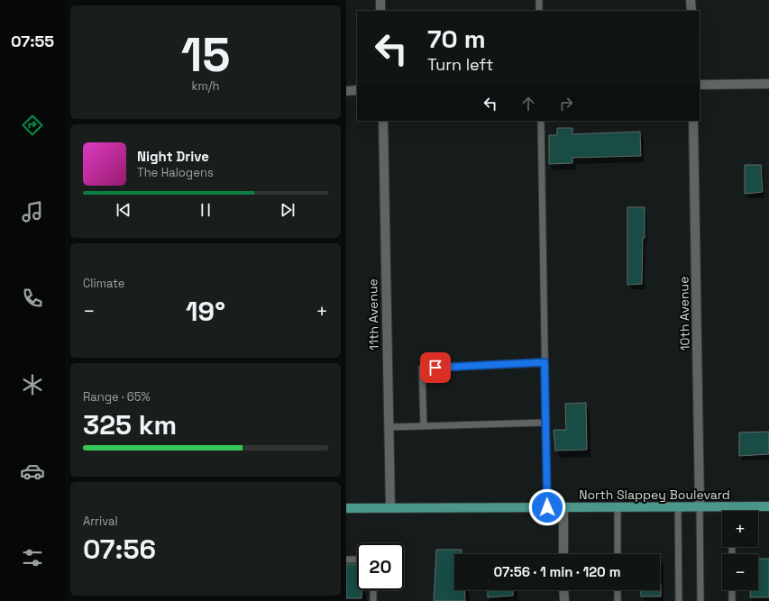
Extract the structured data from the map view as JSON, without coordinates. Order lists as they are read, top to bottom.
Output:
{
  "streets": {
    "main road": ["North Slappey Boulevard"],
    "street": ["10th Avenue", "11th Avenue"]
  },
  "crossings": [
    ["10th Avenue", "North Slappey Boulevard"],
    ["11th Avenue", "North Slappey Boulevard"]
  ],
  "page": {
    "tabs": "07:55",
    "tile": [
      ["15", "km/h"],
      "Climate",
      ["Range · 65%", "325 km"],
      ["Arrival", "07:56"]
    ],
    "turn": ["70 m", "Turn left"],
    "song": ["Night Drive", "The Halogens"],
    "heat": ["−", "19°", "+"],
    "map_buttons": ["+", "−"],
    "limit": "20",
    "trip": "07:56 · 1 min · 120 m"
  }
}
